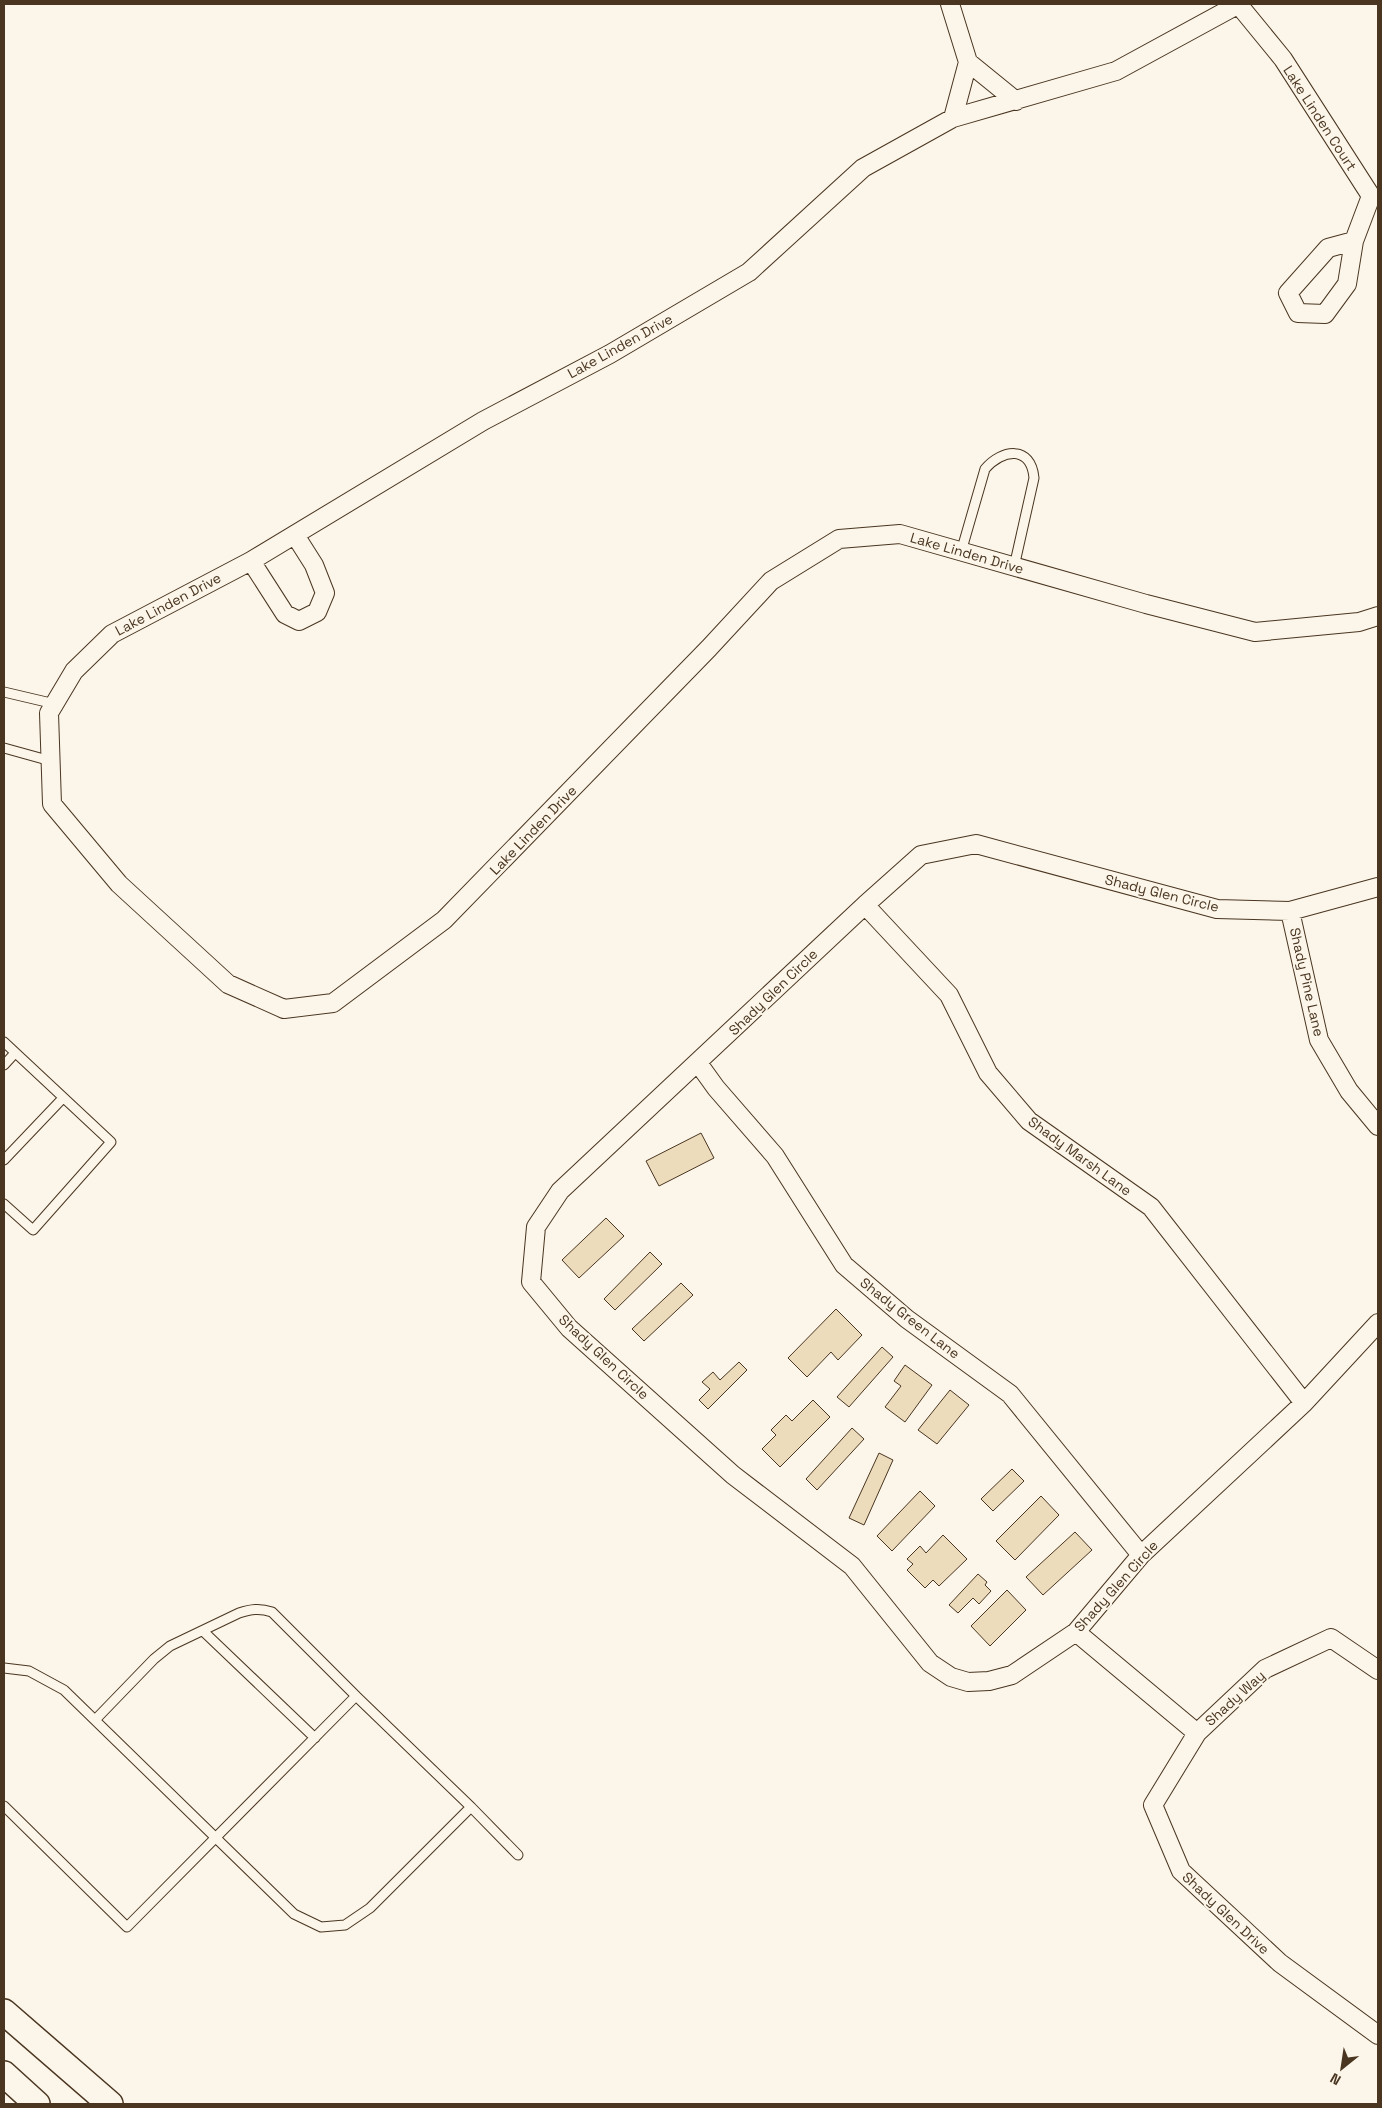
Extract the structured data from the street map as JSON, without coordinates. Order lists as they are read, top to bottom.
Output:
{
  "streets": {
    "street": [
      "Lake Linden Court",
      "Lake Linden Drive",
      "Shady Glen Circle",
      "Shady Pine Lane",
      "Shady Marsh Lane",
      "Shady Green Lane",
      "Shady Way",
      "Shady Glen Drive"
    ]
  },
  "crossings": [
    ["Lake Linden Court", "Lake Linden Drive"],
    ["Shady Glen Circle", "Shady Pine Lane"],
    ["Shady Glen Circle", "Shady Marsh Lane"],
    ["Shady Glen Circle", "Shady Green Lane"],
    ["Shady Way", "Shady Glen Drive"]
  ],
  "north": "bottom left"
}
